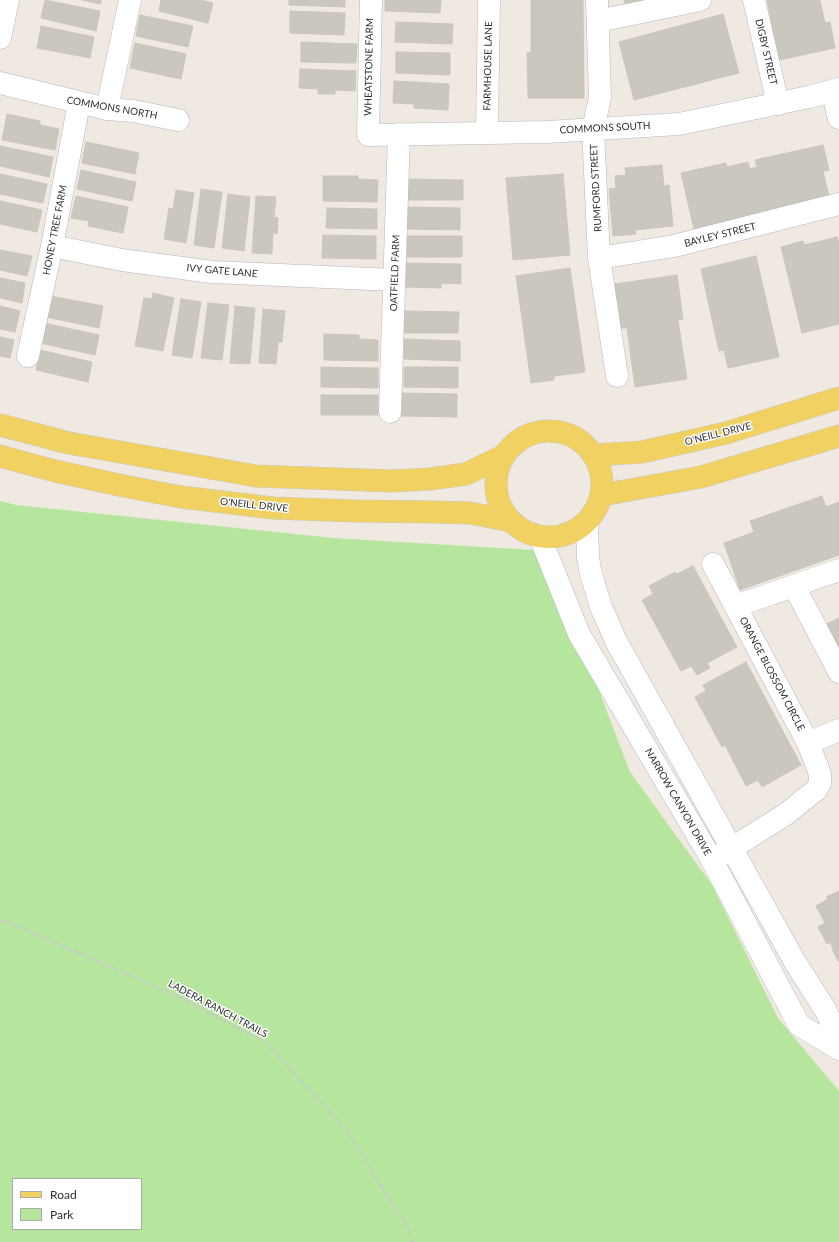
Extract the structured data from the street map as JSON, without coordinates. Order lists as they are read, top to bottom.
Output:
{
  "streets": {
    "main road": ["O'NEILL DRIVE"],
    "street": [
      "DIGBY STREET",
      "FARMHOUSE LANE",
      "WHEATSTONE FARM",
      "COMMONS NORTH",
      "COMMONS SOUTH",
      "RUMFORD STREET",
      "HONEY TREE FARM",
      "BAYLEY STREET",
      "IVY GATE LANE",
      "OATFIELD FARM",
      "ORANGE BLOSSOM CIRCLE",
      "NARROW CANYON DRIVE"
    ],
    "path": ["LADERA RANCH TRAILS"]
  },
  "crossings": [
    ["DIGBY STREET", "COMMONS SOUTH"],
    ["FARMHOUSE LANE", "COMMONS SOUTH"],
    ["WHEATSTONE FARM", "COMMONS SOUTH"],
    ["COMMONS NORTH", "HONEY TREE FARM"],
    ["COMMONS SOUTH", "RUMFORD STREET"],
    ["COMMONS SOUTH", "OATFIELD FARM"],
    ["RUMFORD STREET", "BAYLEY STREET"],
    ["HONEY TREE FARM", "IVY GATE LANE"],
    ["IVY GATE LANE", "OATFIELD FARM"],
    ["O'NEILL DRIVE", "NARROW CANYON DRIVE"],
    ["ORANGE BLOSSOM CIRCLE", "NARROW CANYON DRIVE"]
  ],
  "legend": ["Road", "Park"]
}
